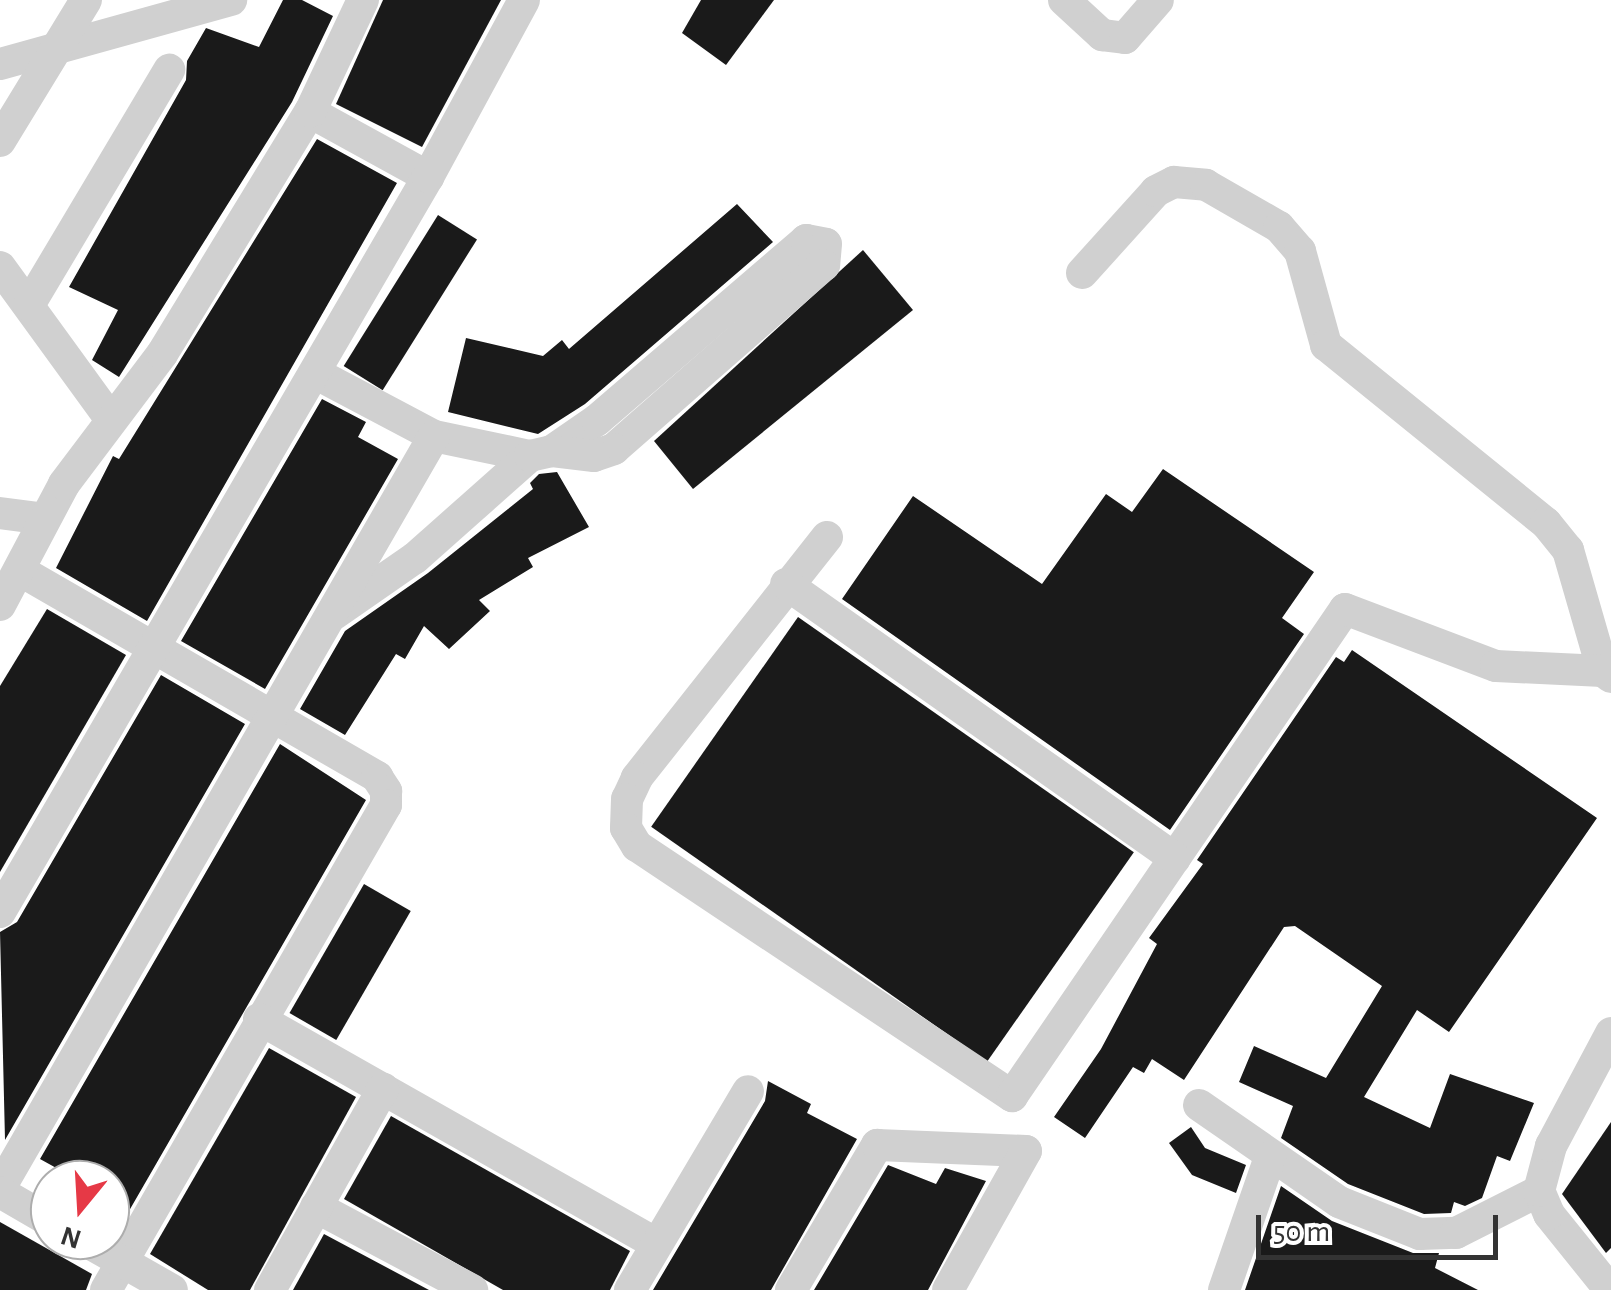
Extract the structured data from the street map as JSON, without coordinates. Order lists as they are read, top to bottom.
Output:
{
  "scale_bar": "50 m",
  "north": "bottom"
}
